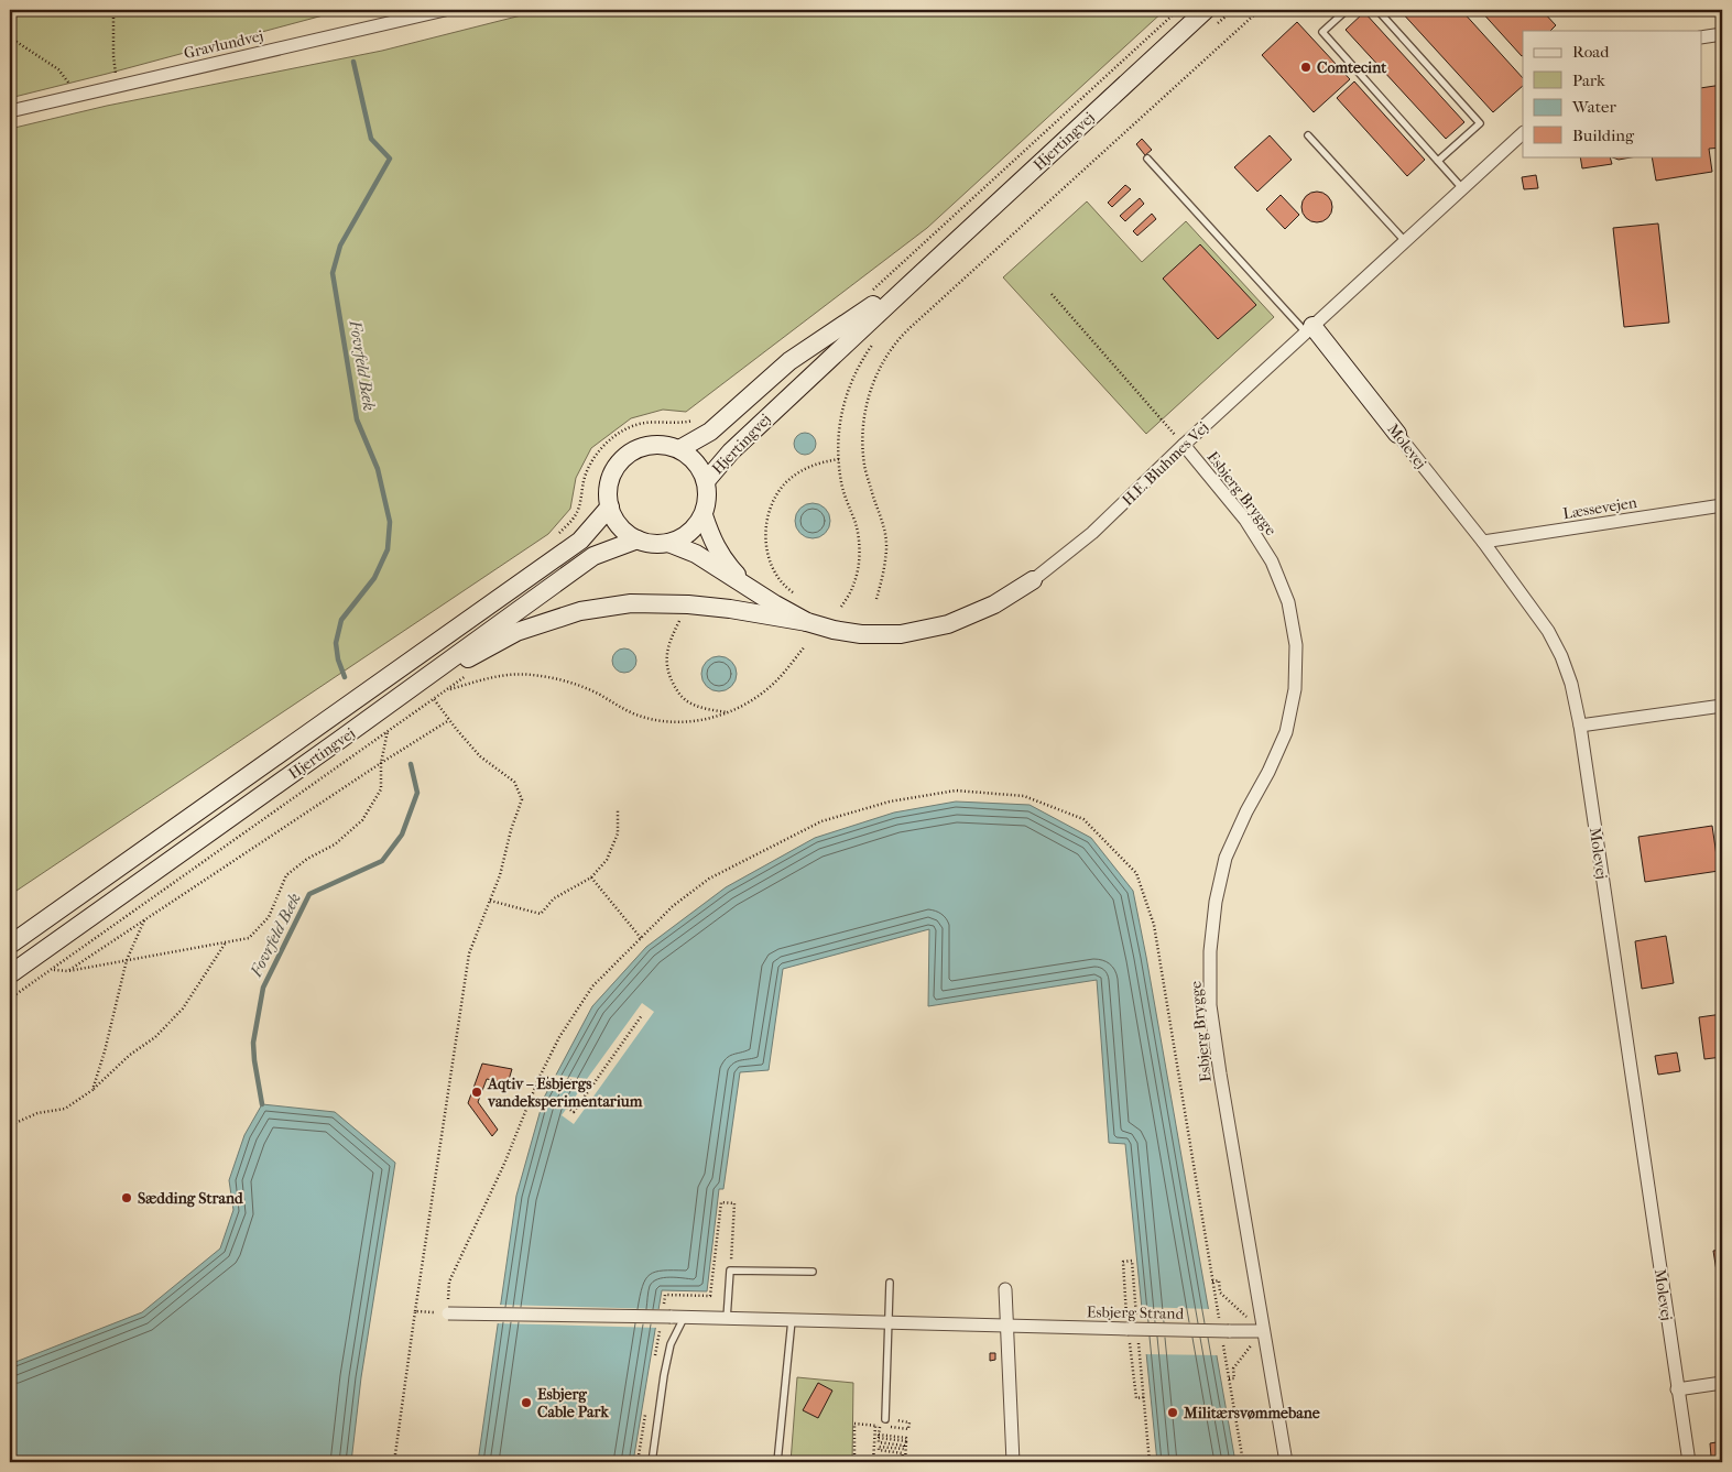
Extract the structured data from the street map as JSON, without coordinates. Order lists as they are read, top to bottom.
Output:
{
  "streets": {
    "main road": ["Hjertingvej", "Molevej", "H.E. Bluhmes Vej"],
    "street": [
      "Gravlundvej",
      "Esbjerg Brygge",
      "Læssevejen",
      "Esbjerg Strand"
    ]
  },
  "crossings": [
    ["Hjertingvej", "H.E. Bluhmes Vej"],
    ["Molevej", "H.E. Bluhmes Vej"],
    ["Molevej", "Læssevejen"],
    ["H.E. Bluhmes Vej", "Esbjerg Brygge"],
    ["Esbjerg Brygge", "Esbjerg Strand"]
  ],
  "water": ["Fovrfeld Bæk"],
  "places": [
    "Comtecint",
    "Aqtiv – Esbjergs vandeksperimentarium",
    "Sædding Strand",
    "Esbjerg Cable Park",
    "Militærsvømmebane"
  ],
  "legend": [
    "Road",
    "Park",
    "Water",
    "Building"
  ]
}
